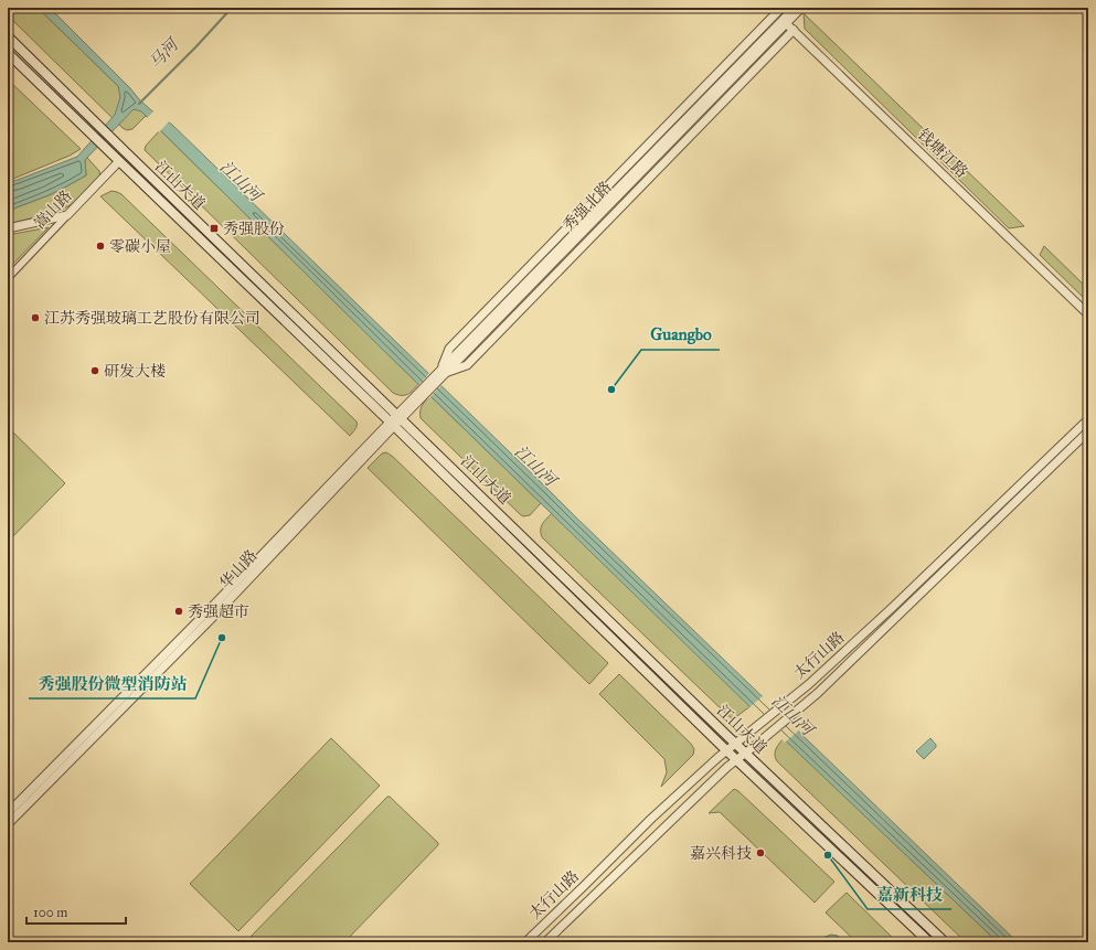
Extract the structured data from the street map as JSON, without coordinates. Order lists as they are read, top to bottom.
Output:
{
  "streets": {
    "main road": ["江山大道"],
    "street": [
      "钱塘江路",
      "秀强北路",
      "嵩山路",
      "华山路",
      "太行山路"
    ]
  },
  "crossings": [
    ["钱塘江路", "秀强北路"],
    ["江山大道", "秀强北路"],
    ["江山大道", "嵩山路"],
    ["江山大道", "华山路"],
    ["江山大道", "太行山路"],
    ["秀强北路", "华山路"]
  ],
  "water": ["马河", "江山河"],
  "places": {
    "transit": ["秀强股份"],
    "other": [
      "零碳小屋",
      "江苏秀强玻璃工艺股份有限公司",
      "研发大楼",
      "Guangbo",
      "秀强超市",
      "秀强股份微型消防站",
      "嘉兴科技",
      "嘉新科技"
    ]
  },
  "scale_bar": "100 m"
}
